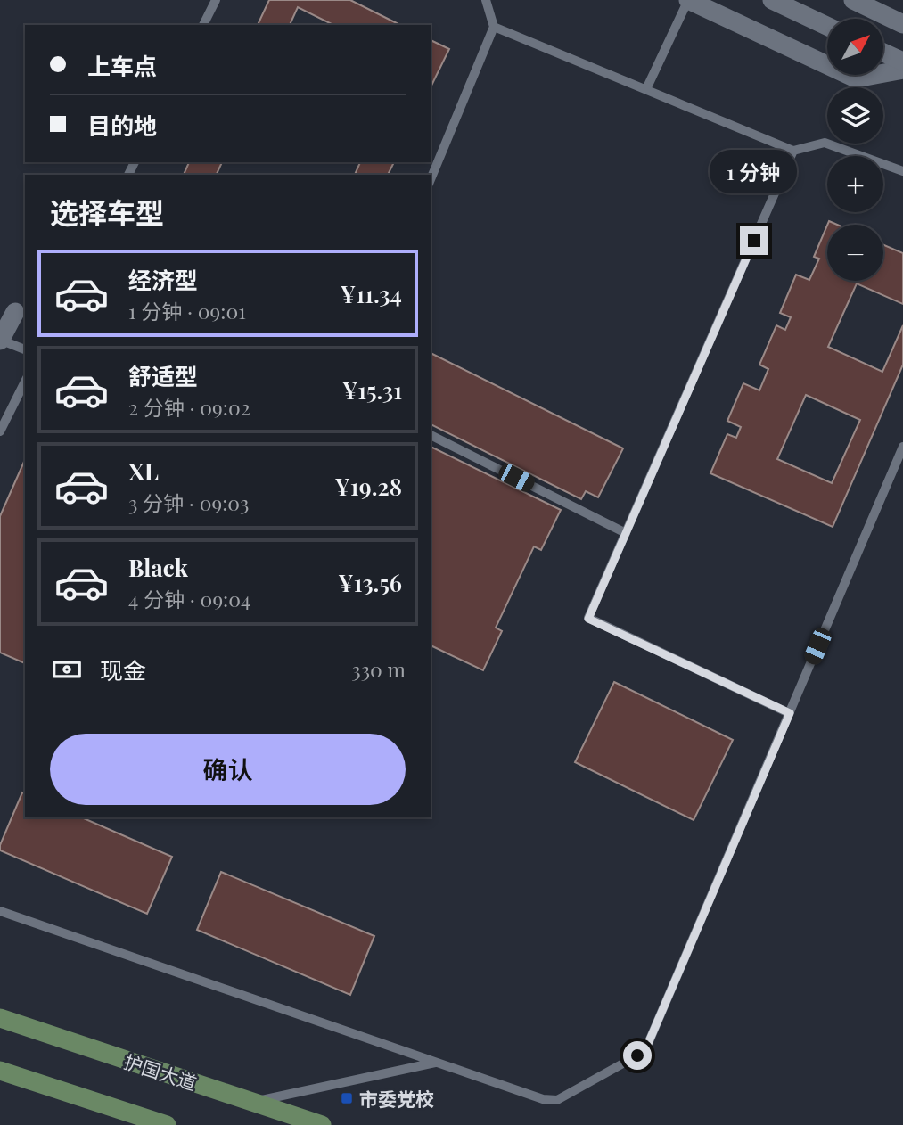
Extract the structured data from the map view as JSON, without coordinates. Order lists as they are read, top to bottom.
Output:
{
  "streets": {
    "main road": ["护国大道"]
  },
  "places": {
    "transit": ["市委党校"]
  },
  "north": "top right",
  "page": {
    "map_buttons": ["+", "−"],
    "banner": ["上车点", "目的地"],
    "bubble": "1 分钟",
    "heading": "选择车型",
    "list": [
      {
        "name": "经济型",
        "note": "1 分钟 · 09:01",
        "value": "¥11.34"
      },
      {
        "name": "舒适型",
        "note": "2 分钟 · 09:02",
        "value": "¥15.31"
      },
      {
        "name": "XL",
        "note": "3 分钟 · 09:03",
        "value": "¥19.28"
      },
      {
        "name": "Black",
        "note": "4 分钟 · 09:04",
        "value": "¥13.56"
      }
    ],
    "pay": ["现金", "330 m"],
    "buttons": "确认"
  }
}
